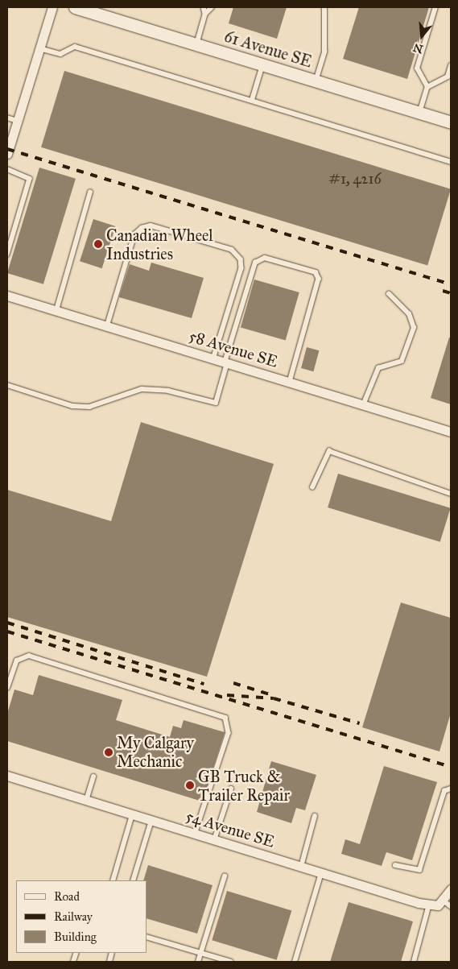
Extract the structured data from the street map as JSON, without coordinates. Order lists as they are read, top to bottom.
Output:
{
  "streets": {
    "street": ["61 Avenue SE", "58 Avenue SE", "54 Avenue SE"]
  },
  "places": ["Canadian Wheel Industries", "My Calgary Mechanic", "GB Truck & Trailer Repair"],
  "house_numbers": ["#1, 4216"],
  "legend": ["Road", "Railway", "Building"],
  "north": "bottom"
}
